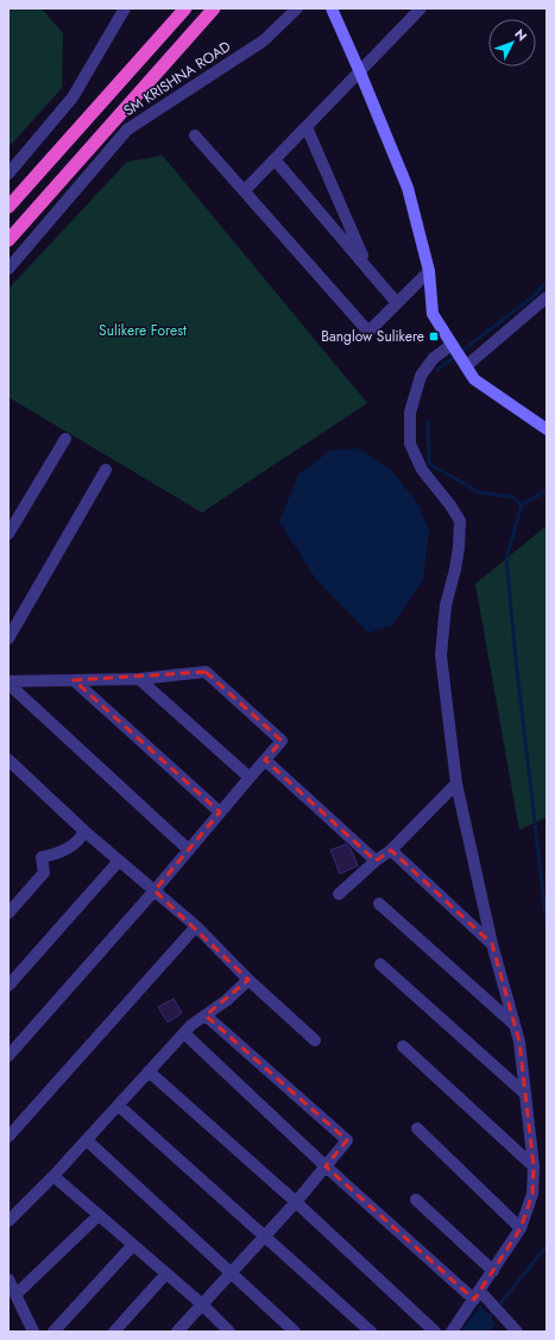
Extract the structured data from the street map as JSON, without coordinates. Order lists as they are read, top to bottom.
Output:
{
  "streets": {
    "highway": ["SM KRISHNA ROAD"]
  },
  "parks": ["Sulikere Forest"],
  "places": {
    "transit": ["Banglow Sulikere"]
  },
  "north": "top right"
}
